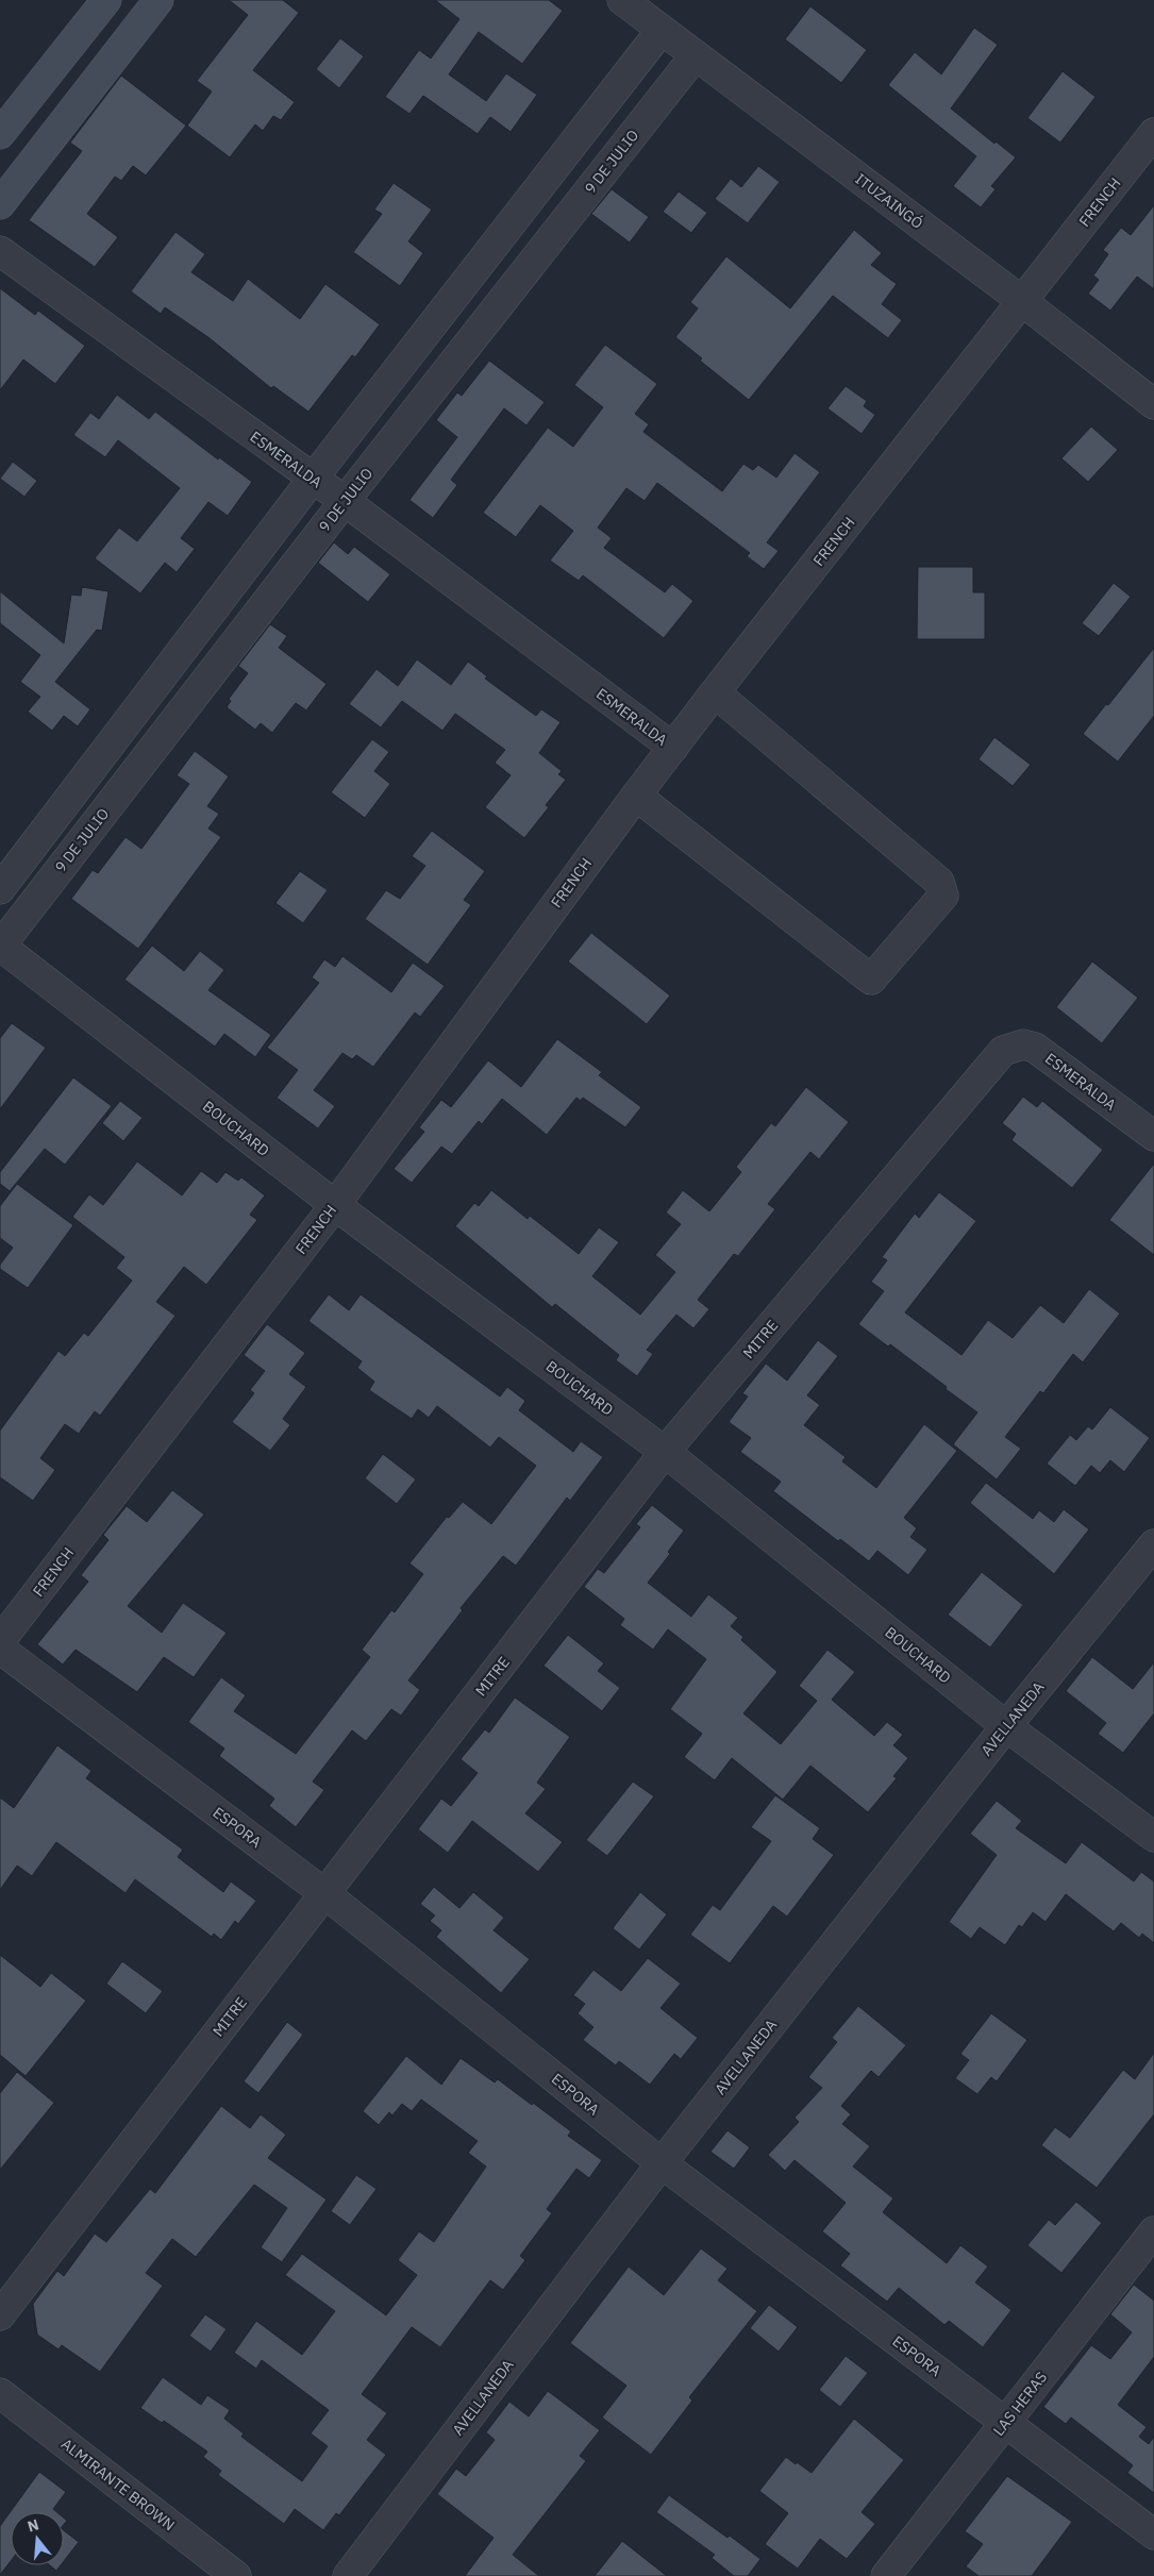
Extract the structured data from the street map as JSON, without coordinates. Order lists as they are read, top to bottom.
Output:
{
  "streets": {
    "street": [
      "9 DE JULIO",
      "ITUZAINGÓ",
      "FRENCH",
      "ESMERALDA",
      "BOUCHARD",
      "MITRE",
      "AVELLANEDA",
      "ESPORA",
      "LAS HERAS",
      "ALMIRANTE BROWN"
    ]
  },
  "crossings": [
    ["9 DE JULIO", "ITUZAINGÓ"],
    ["9 DE JULIO", "ESMERALDA"],
    ["9 DE JULIO", "BOUCHARD"],
    ["ITUZAINGÓ", "FRENCH"],
    ["FRENCH", "ESMERALDA"],
    ["FRENCH", "BOUCHARD"],
    ["ESMERALDA", "MITRE"],
    ["BOUCHARD", "MITRE"],
    ["BOUCHARD", "AVELLANEDA"],
    ["MITRE", "ESPORA"],
    ["AVELLANEDA", "ESPORA"],
    ["ESPORA", "LAS HERAS"]
  ],
  "north": "top"
}
